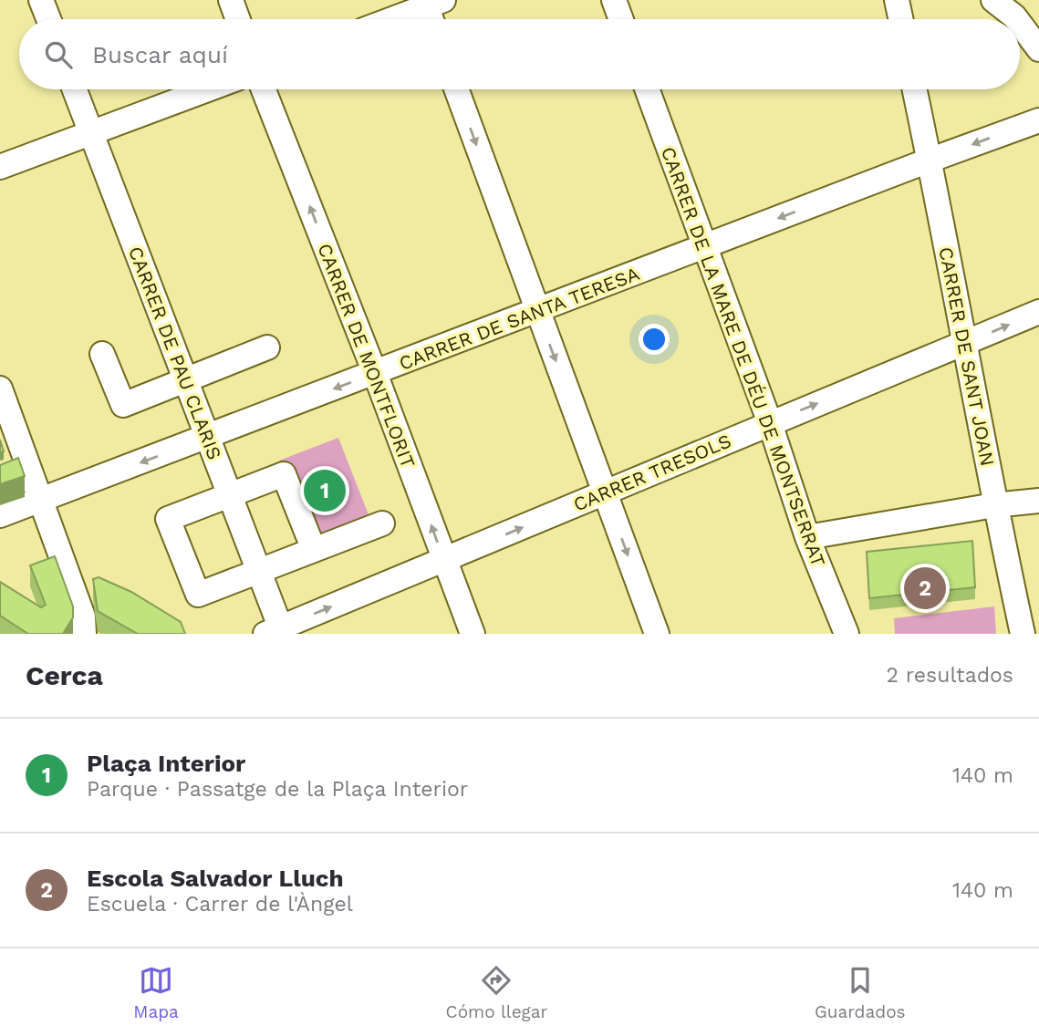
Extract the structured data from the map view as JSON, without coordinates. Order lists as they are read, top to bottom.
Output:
{
  "streets": {
    "street": [
      "CARRER DE SANTA TERESA",
      "CARRER DE PAU CLARIS",
      "CARRER DE MONTFLORIT",
      "CARRER DE LA MARE DE DÉU DE MONTSERRAT",
      "CARRER DE SANT JOAN",
      "CARRER TRESOLS"
    ]
  },
  "crossings": [
    ["CARRER DE SANTA TERESA", "CARRER DE PAU CLARIS"],
    ["CARRER DE SANTA TERESA", "CARRER DE MONTFLORIT"],
    ["CARRER DE SANTA TERESA", "CARRER DE LA MARE DE DÉU DE MONTSERRAT"],
    ["CARRER DE SANTA TERESA", "CARRER DE SANT JOAN"],
    ["CARRER DE PAU CLARIS", "CARRER TRESOLS"],
    ["CARRER DE MONTFLORIT", "CARRER TRESOLS"],
    ["CARRER DE LA MARE DE DÉU DE MONTSERRAT", "CARRER TRESOLS"],
    ["CARRER DE SANT JOAN", "CARRER TRESOLS"]
  ],
  "page": {
    "search": "Buscar aquí",
    "pins": ["1", "2"],
    "heading": ["Cerca", "2 resultados"],
    "list": [
      {
        "mark": "1",
        "name": "Plaça Interior",
        "note": "Parque · Passatge de la Plaça Interior",
        "value": "140 m"
      },
      {
        "mark": "2",
        "name": "Escola Salvador Lluch",
        "note": "Escuela · Carrer de l'Àngel",
        "value": "140 m"
      }
    ],
    "nav": ["Mapa", "Cómo llegar", "Guardados"]
  }
}
